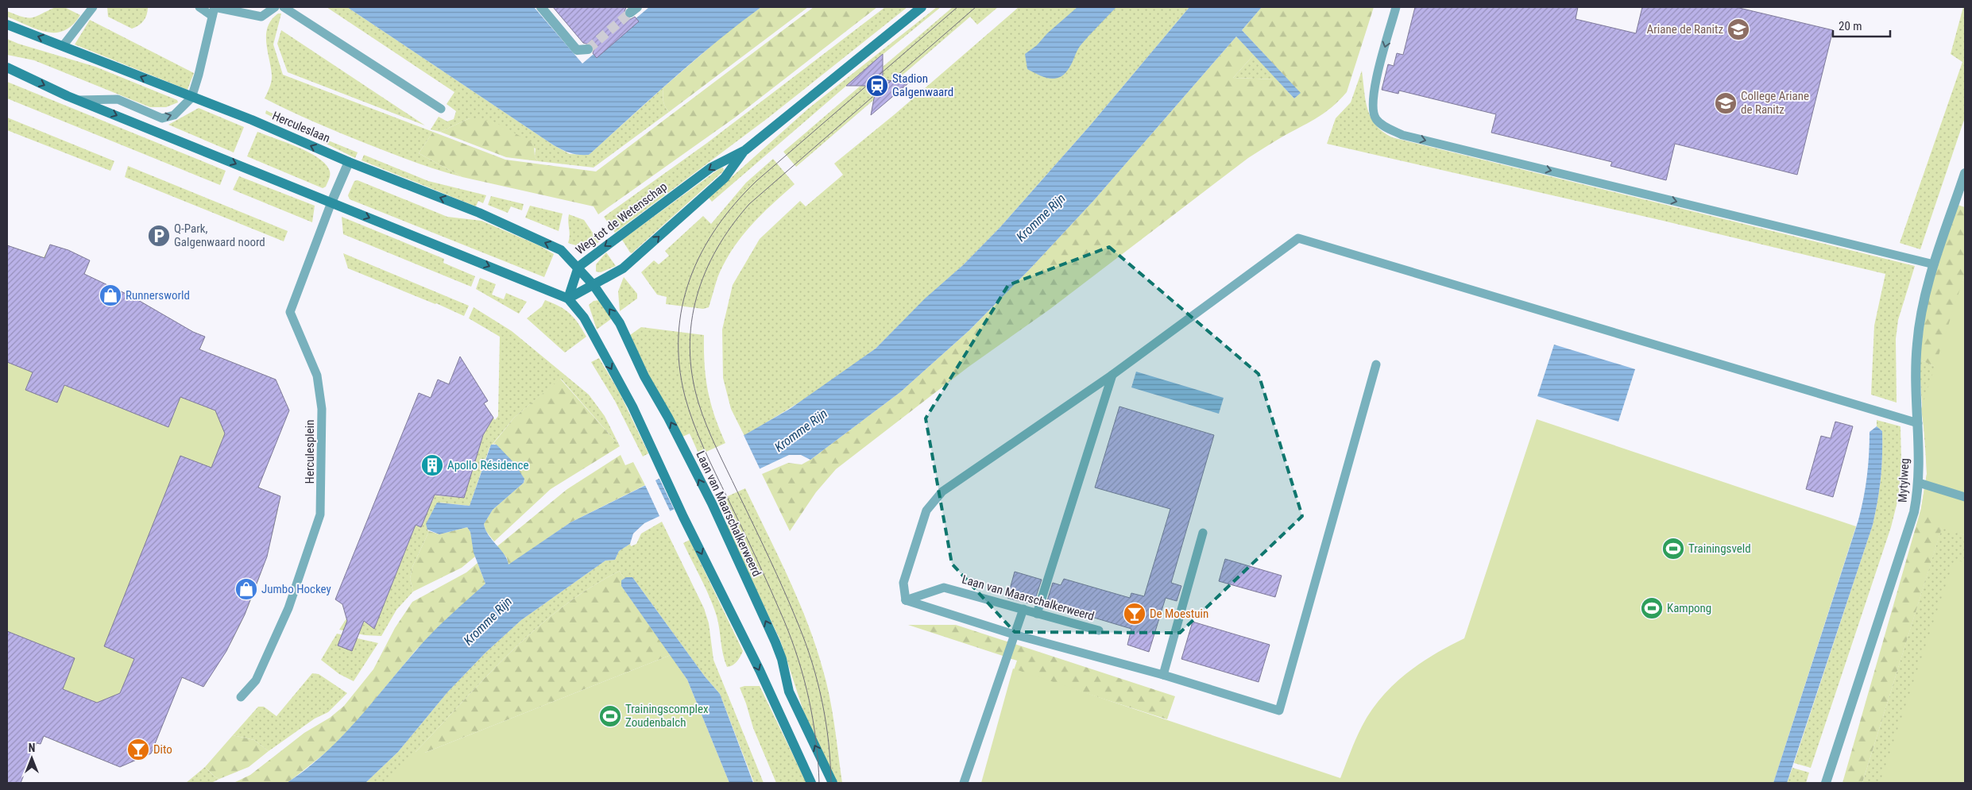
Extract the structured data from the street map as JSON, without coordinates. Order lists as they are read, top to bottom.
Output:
{
  "streets": {
    "main road": ["Herculeslaan", "Weg tot de Wetenschap", "Laan van Maarschalkerweerd"],
    "street": ["Mytylweg"],
    "lane": ["Herculesplein"]
  },
  "crossings": [
    ["Herculeslaan", "Weg tot de Wetenschap"],
    ["Herculeslaan", "Laan van Maarschalkerweerd"],
    ["Weg tot de Wetenschap", "Laan van Maarschalkerweerd"]
  ],
  "water": ["Kromme Rijn"],
  "places": {
    "school or university": ["Ariane de Ranitz", "College Ariane de Ranitz"],
    "station": ["Stadion Galgenwaard"],
    "parking": ["Q-Park, Galgenwaard noord"],
    "shop": ["Runnersworld", "Jumbo Hockey"],
    "building": ["Apollo Résidence"],
    "sports": ["Trainingsveld", "Kampong", "Trainingscomplex Zoudenbalch"],
    "bar": ["De Moestuin", "Dito"]
  },
  "scale_bar": "20 m",
  "north": "top"
}
